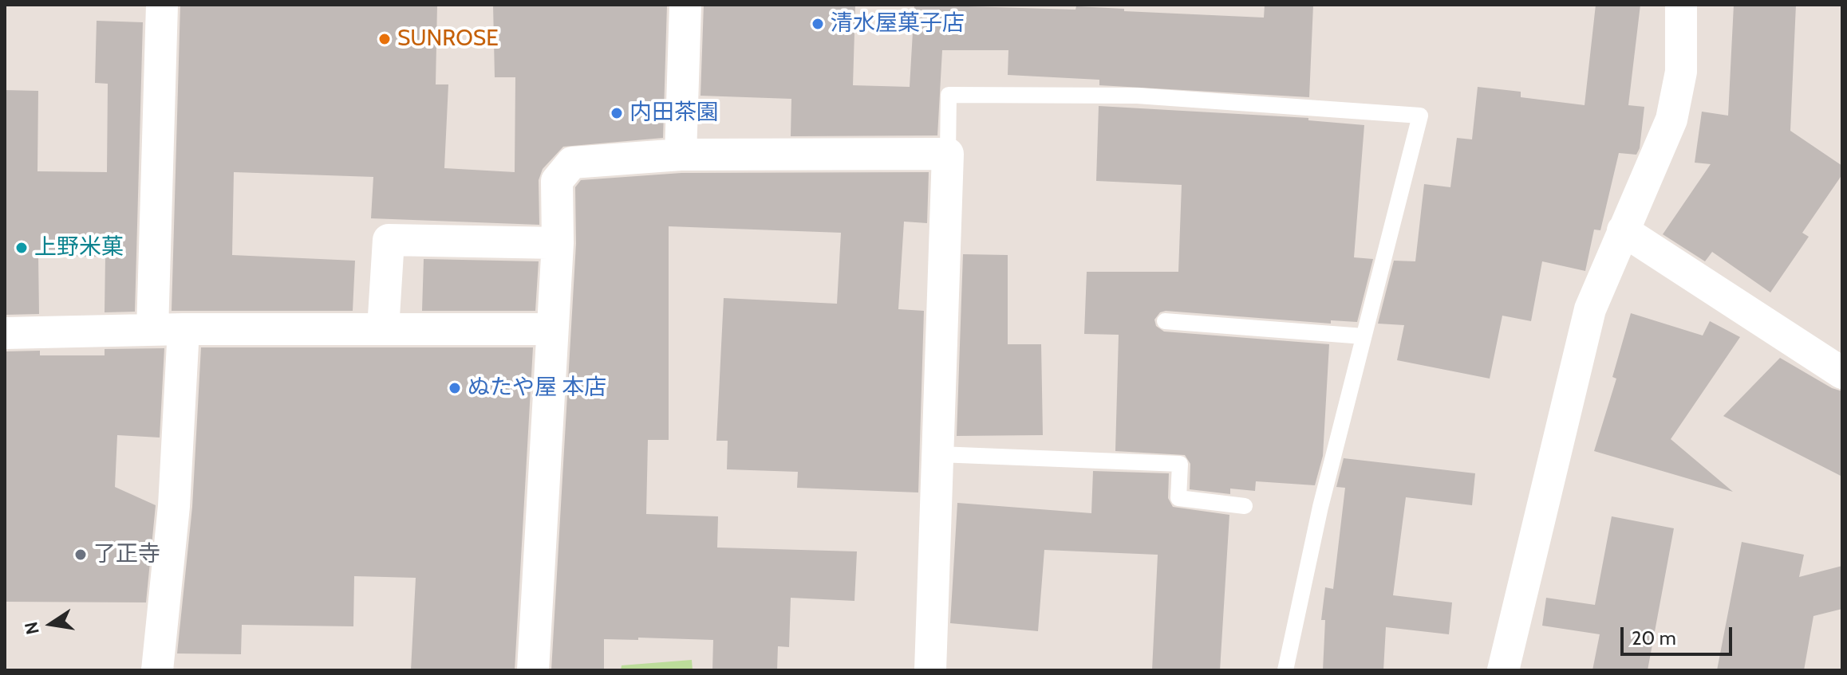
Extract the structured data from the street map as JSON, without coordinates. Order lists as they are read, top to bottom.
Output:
{
  "places": [
    "清水屋菓子店",
    "SUNROSE",
    "内田茶園",
    "上野米菓",
    "ぬたや屋 本店",
    "了正寺"
  ],
  "scale_bar": "20 m",
  "north": "left"
}
